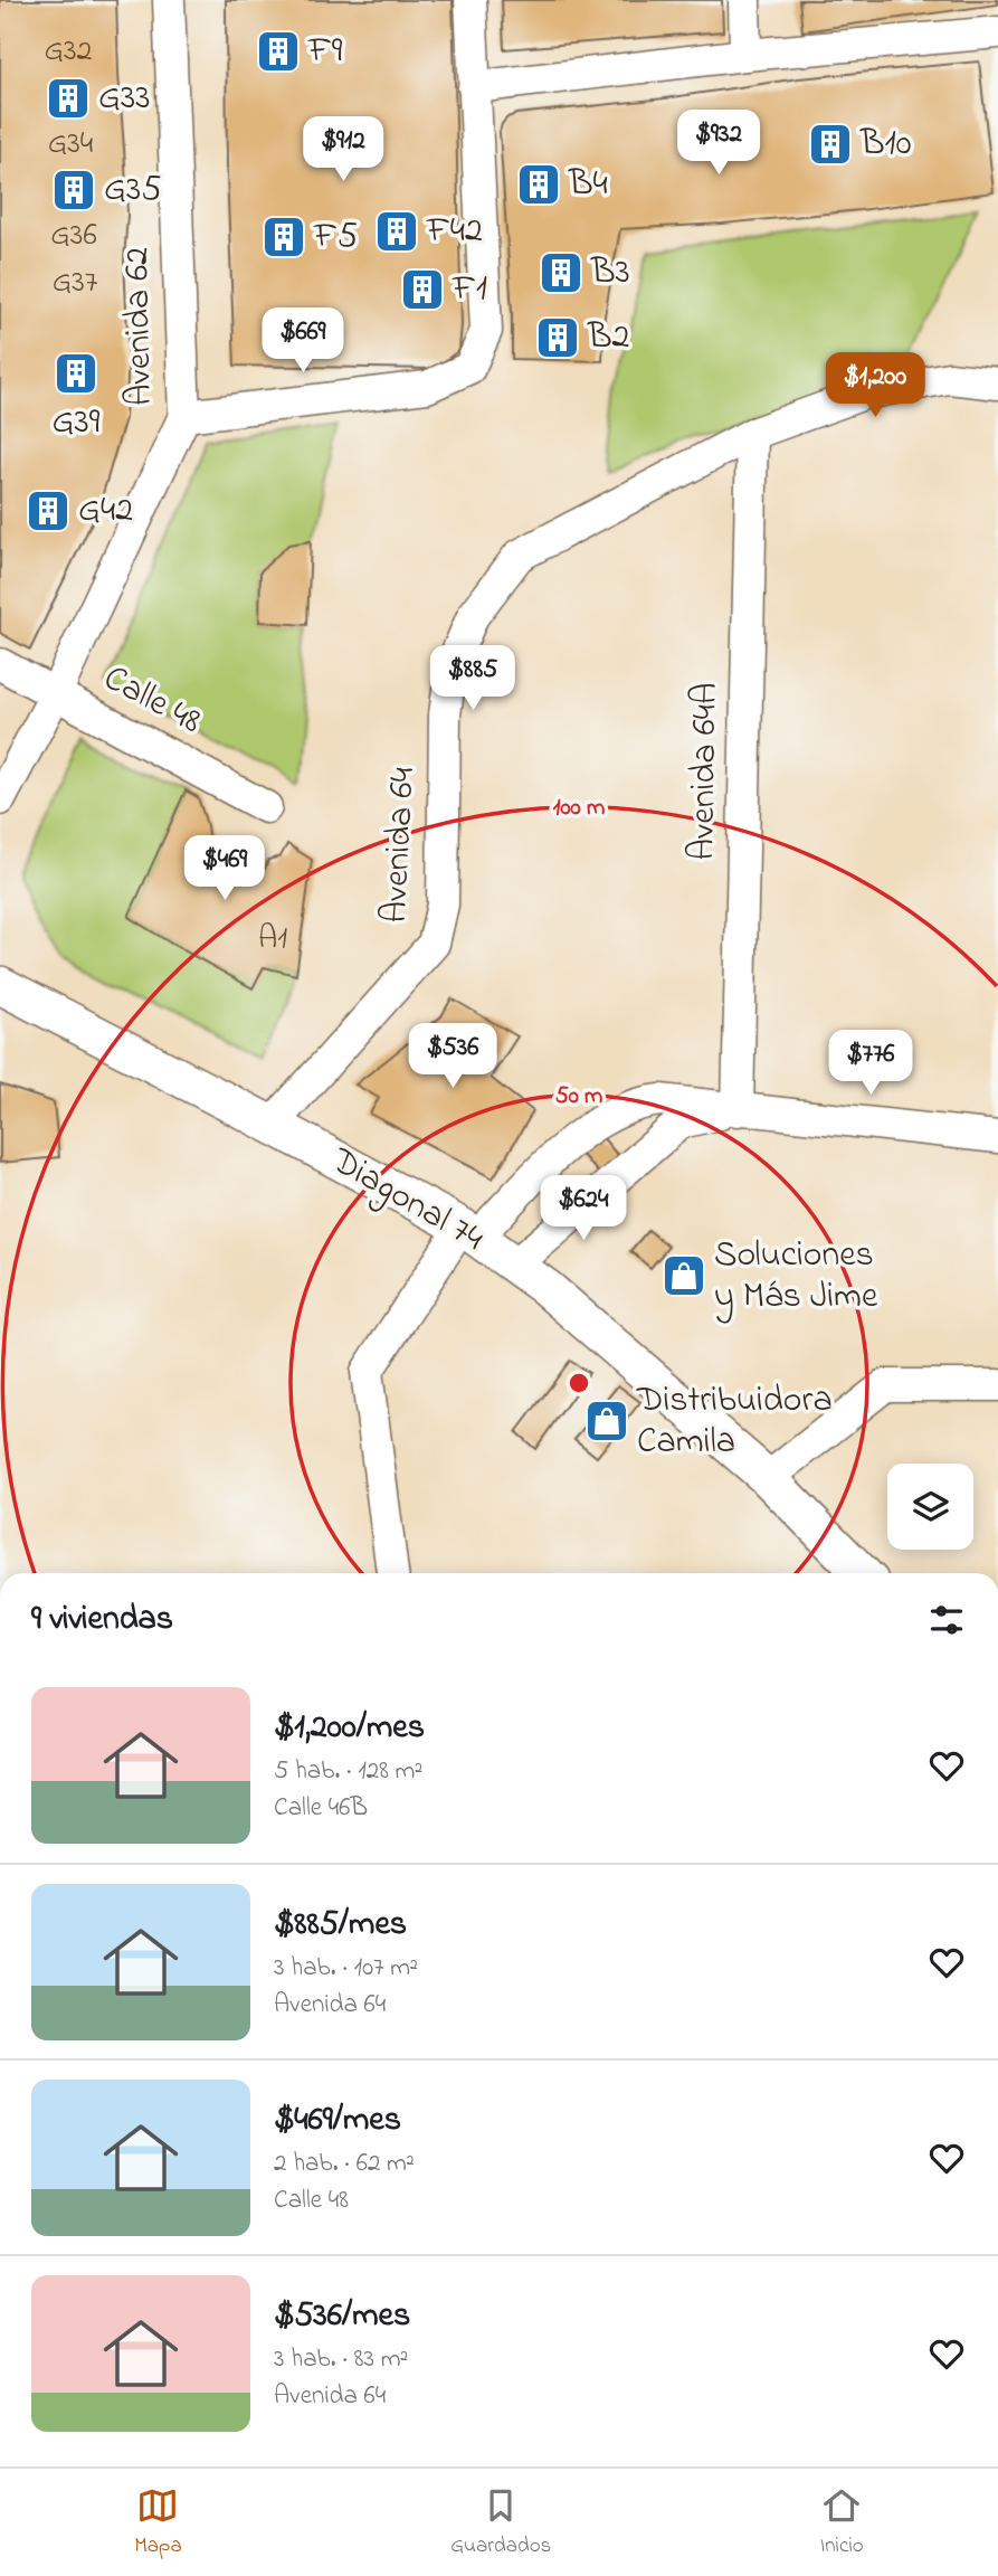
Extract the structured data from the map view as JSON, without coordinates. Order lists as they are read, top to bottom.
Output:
{
  "streets": {
    "street": [
      "Avenida 62",
      "Calle 48",
      "Avenida 64A",
      "Avenida 64",
      "Diagonal 74"
    ]
  },
  "crossings": [
    ["Avenida 62", "Calle 48"],
    ["Avenida 64A", "Avenida 64"],
    ["Avenida 64", "Diagonal 74"]
  ],
  "places": {
    "building": [
      "F9",
      "G33",
      "B10",
      "B4",
      "G35",
      "F42",
      "F5",
      "B3",
      "F1",
      "B2",
      "G39",
      "G42"
    ],
    "shop": ["Soluciones y Más Jime", "Distribuidora Camila"]
  },
  "house_numbers": [
    "G32",
    "G34",
    "G36",
    "G37",
    "A1"
  ],
  "page": {
    "price": [
      "$932",
      "$912",
      "$669",
      "$1,200",
      "$885",
      "$469",
      "$536",
      "$776",
      "$624"
    ],
    "heading": "9 viviendas",
    "list": [
      {
        "name": "$1,200/mes",
        "note": "5 hab. · 128 m² · Calle 46B"
      },
      {
        "name": "$885/mes",
        "note": "3 hab. · 107 m² · Avenida 64"
      },
      {
        "name": "$469/mes",
        "note": "2 hab. · 62 m² · Calle 48"
      },
      {
        "name": "$536/mes",
        "note": "3 hab. · 83 m² · Avenida 64"
      }
    ],
    "tabs": ["Mapa", "Guardados", "Inicio"]
  },
  "rings": ["100 m", "50 m"]
}
